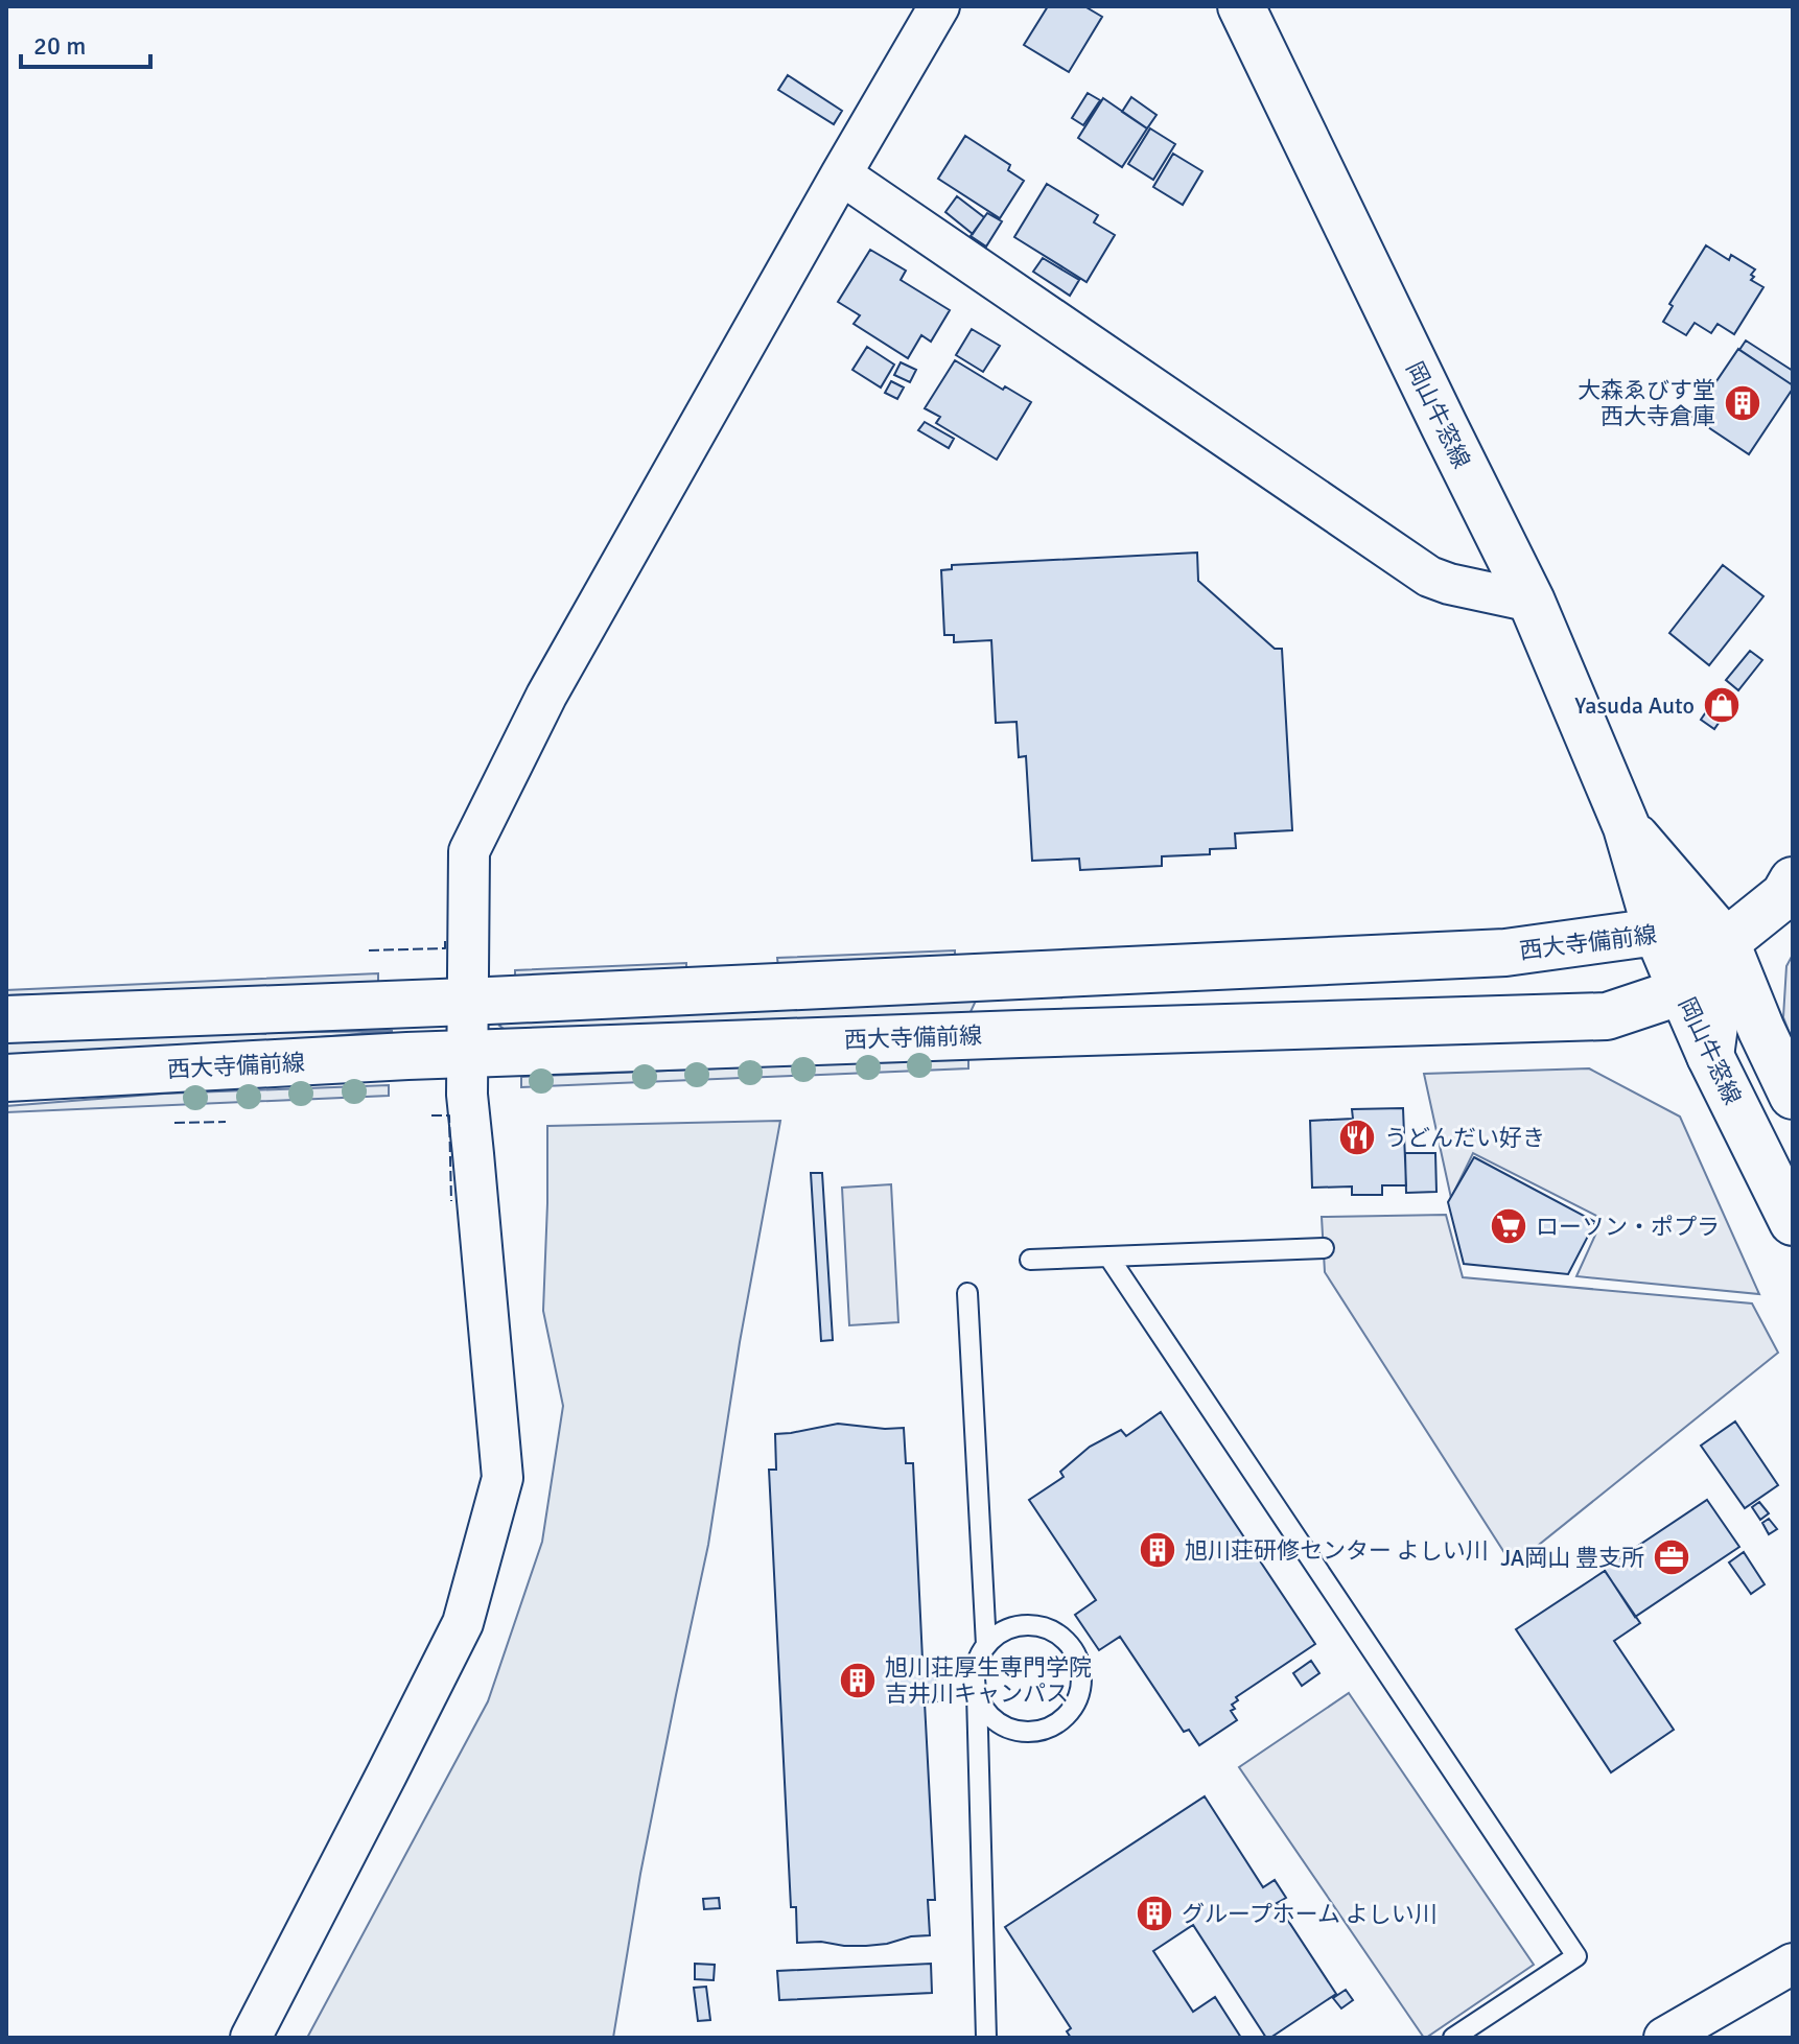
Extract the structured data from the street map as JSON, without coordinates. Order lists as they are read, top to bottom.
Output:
{
  "streets": {
    "main road": ["岡山牛窓線", "西大寺備前線"]
  },
  "crossings": [
    ["岡山牛窓線", "西大寺備前線"]
  ],
  "places": {
    "building": [
      "大森ゑびす堂 西大寺倉庫",
      "旭川荘研修センター よしい川",
      "旭川荘厚生専門学院 吉井川キャンパス",
      "グループホーム よしい川"
    ],
    "shop": ["Yasuda Auto"],
    "restaurant": ["うどんだい好き"],
    "supermarket": ["ローソン・ポプラ"],
    "office": ["JA岡山 豊支所"]
  },
  "scale_bar": "20 m"
}
